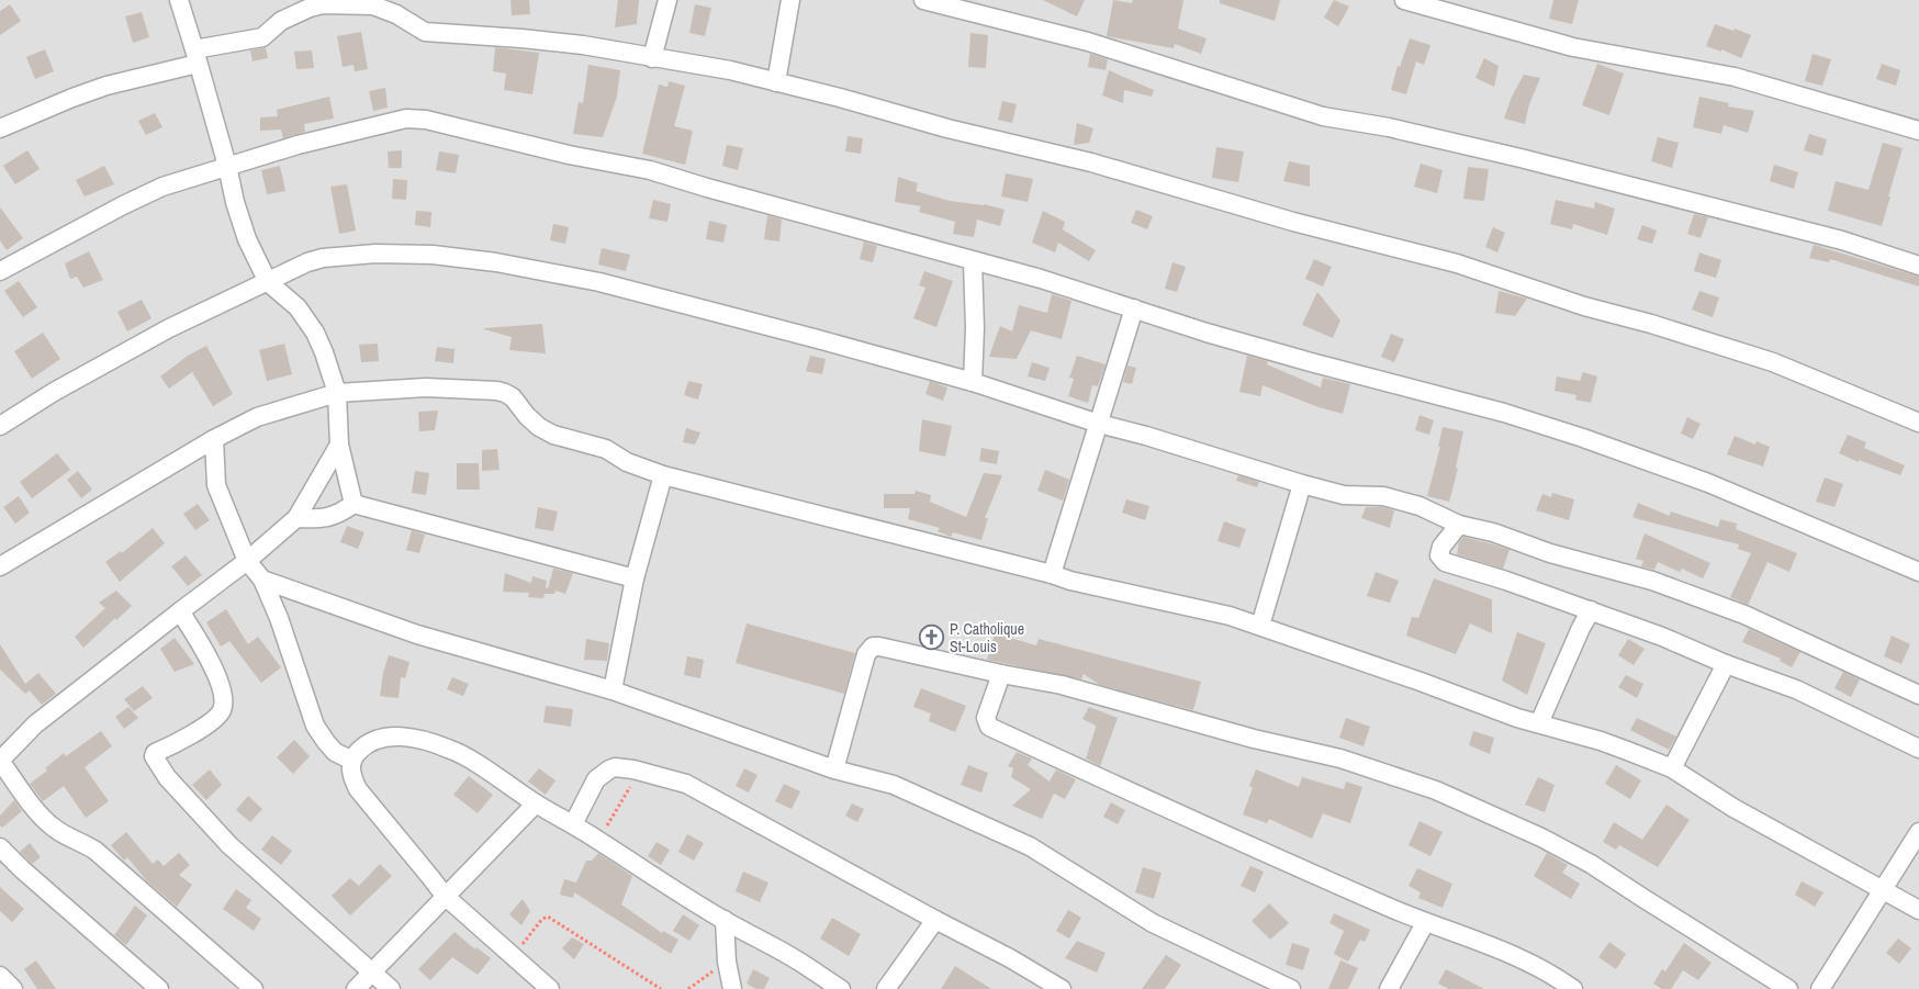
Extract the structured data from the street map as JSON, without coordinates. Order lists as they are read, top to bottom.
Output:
{
  "places": {
    "church": ["P. Catholique St-Louis"]
  }
}
